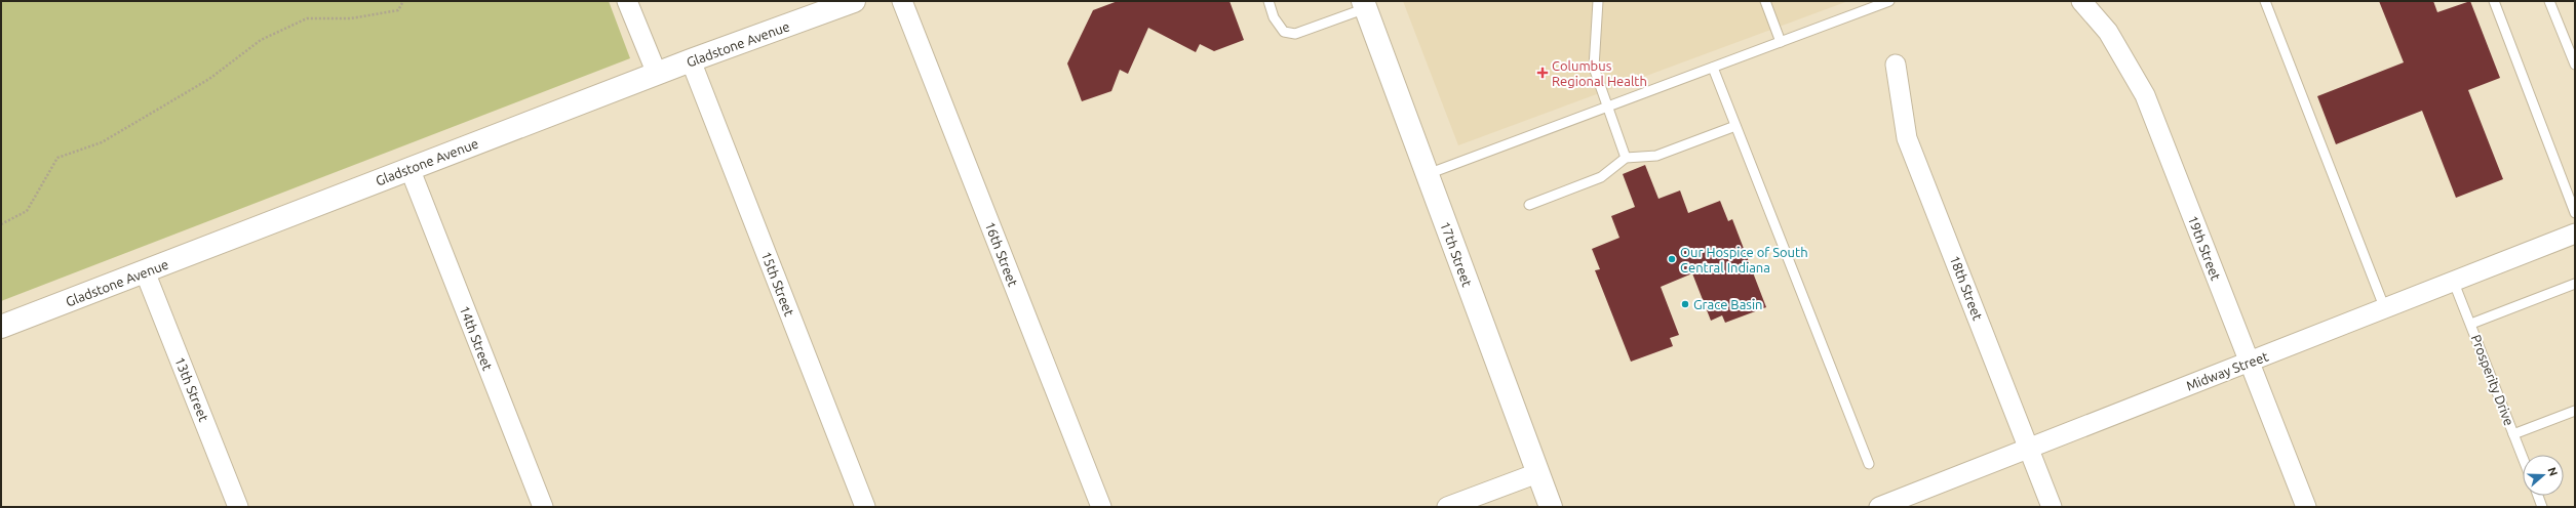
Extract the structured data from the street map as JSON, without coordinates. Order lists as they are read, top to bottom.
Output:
{
  "streets": {
    "street": [
      "Gladstone Avenue",
      "19th Street",
      "16th Street",
      "17th Street",
      "15th Street",
      "18th Street",
      "14th Street",
      "Midway Street",
      "13th Street"
    ],
    "lane": ["Prosperity Drive"]
  },
  "crossings": [
    ["Gladstone Avenue", "15th Street"],
    ["Gladstone Avenue", "14th Street"],
    ["Gladstone Avenue", "13th Street"],
    ["19th Street", "Midway Street"],
    ["18th Street", "Midway Street"],
    ["Midway Street", "Prosperity Drive"]
  ],
  "places": {
    "health": ["Columbus Regional Health"],
    "other": ["Our Hospice of South Central Indiana", "Grace Basin"]
  },
  "north": "right"
}
